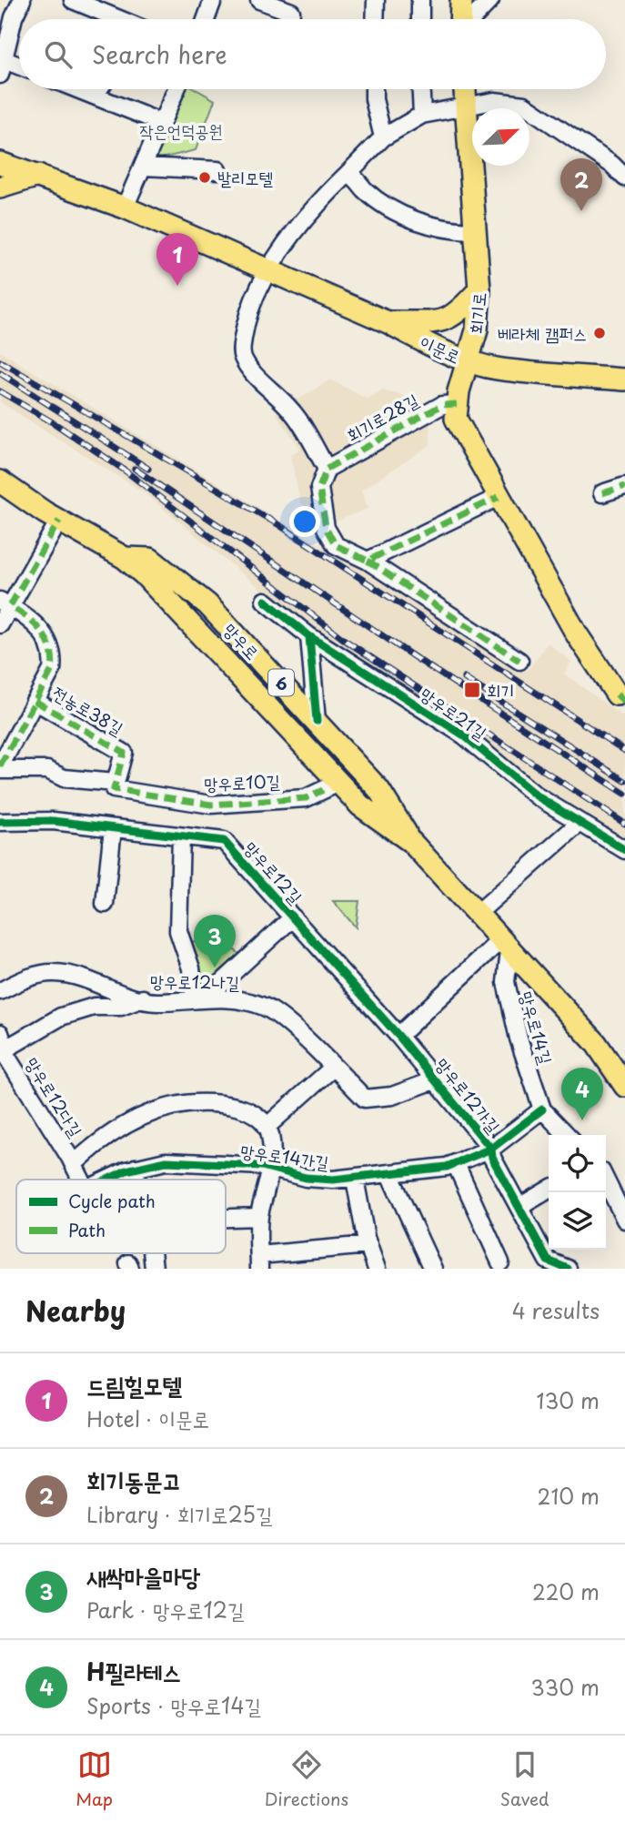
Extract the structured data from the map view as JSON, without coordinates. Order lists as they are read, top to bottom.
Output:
{
  "streets": {
    "main road": [
      "회기로",
      "이문로",
      "망우로",
      "6"
    ],
    "street": [
      "회기로28길",
      "전농로38길",
      "망우로21길",
      "망우로10길",
      "망우로12길",
      "망우로12나길",
      "망우로14길",
      "망우로12가길",
      "망우로12다길",
      "망우로14가길"
    ]
  },
  "crossings": [
    ["회기로", "이문로"],
    ["회기로", "회기로28길"],
    ["망우로", "망우로10길"],
    ["망우로", "망우로14길"],
    ["전농로38길", "망우로10길"],
    ["망우로12길", "망우로12나길"],
    ["망우로12길", "망우로12가길"],
    ["망우로12나길", "망우로12가길"],
    ["망우로12나길", "망우로12다길"],
    ["망우로14길", "망우로14가길"],
    ["망우로12가길", "망우로14가길"]
  ],
  "parks": ["작은언덕공원"],
  "places": {
    "other": ["발리모텔", "베라체 캠퍼스"],
    "transit": ["회기"]
  },
  "legend": ["Cycle path", "Path"],
  "north": "top right",
  "page": {
    "search": "Search here",
    "pins": [
      "2",
      "1",
      "3",
      "4"
    ],
    "heading": ["Nearby", "4 results"],
    "list": [
      {
        "mark": "1",
        "name": "드림힐모텔",
        "note": "Hotel · 이문로",
        "value": "130 m"
      },
      {
        "mark": "2",
        "name": "회기동문고",
        "note": "Library · 회기로25길",
        "value": "210 m"
      },
      {
        "mark": "3",
        "name": "새싹마을마당",
        "note": "Park · 망우로12길",
        "value": "220 m"
      },
      {
        "mark": "4",
        "name": "H필라테스",
        "note": "Sports · 망우로14길",
        "value": "330 m"
      }
    ],
    "nav": ["Map", "Directions", "Saved"]
  }
}
